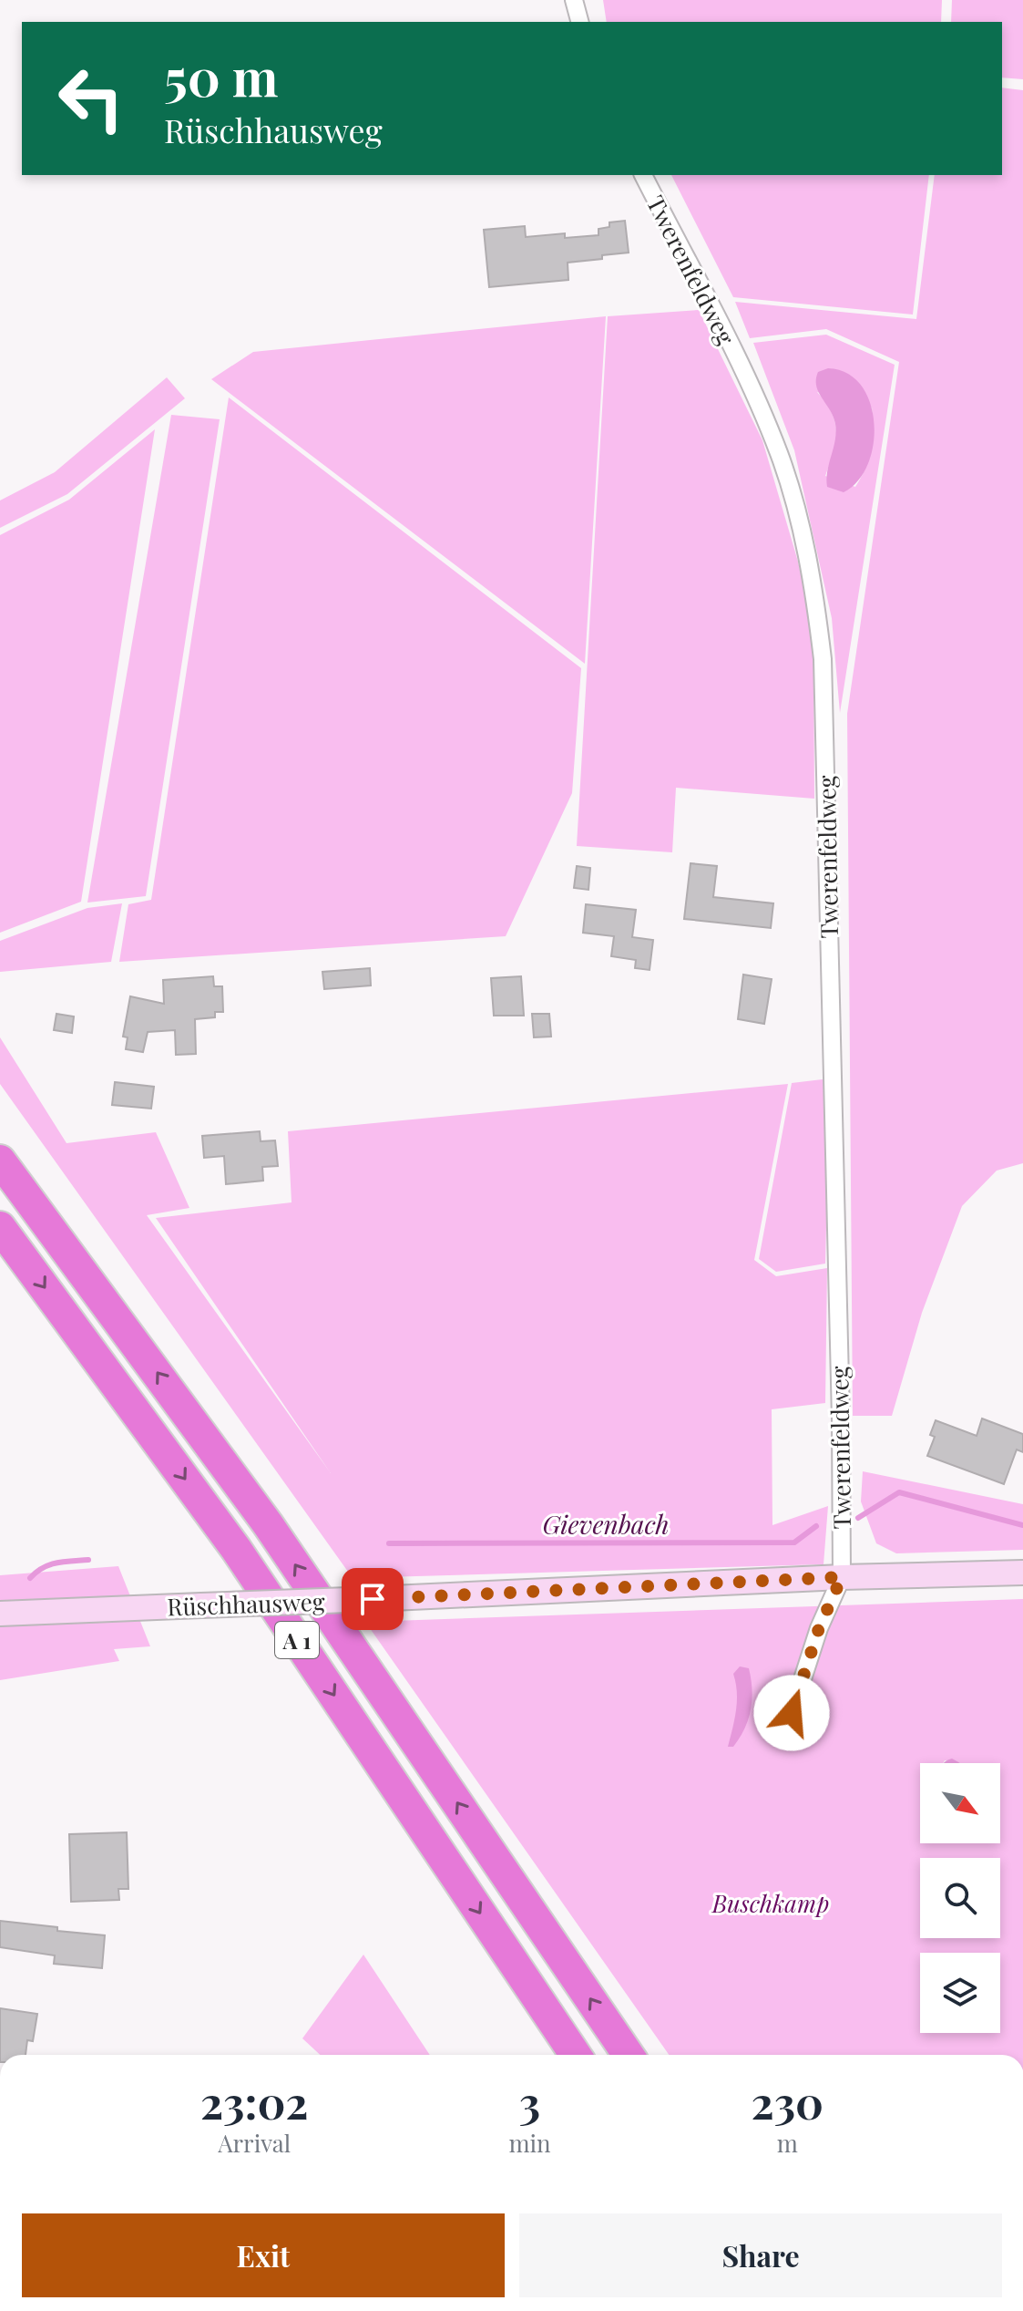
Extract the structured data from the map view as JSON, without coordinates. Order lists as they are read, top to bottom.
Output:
{
  "streets": {
    "highway": ["A 1"],
    "main road": ["Rüschhausweg"],
    "street": ["Twerenfeldweg"]
  },
  "crossings": [
    ["Twerenfeldweg", "Rüschhausweg"]
  ],
  "water": ["Gievenbach"],
  "parks": ["Buschkamp"],
  "north": "bottom right",
  "page": {
    "turn": ["50 m", "Rüschhausweg"],
    "eta": [
      "23:02",
      "Arrival",
      "3",
      "min",
      "230",
      "m"
    ],
    "buttons": ["Exit", "Share"]
  }
}
